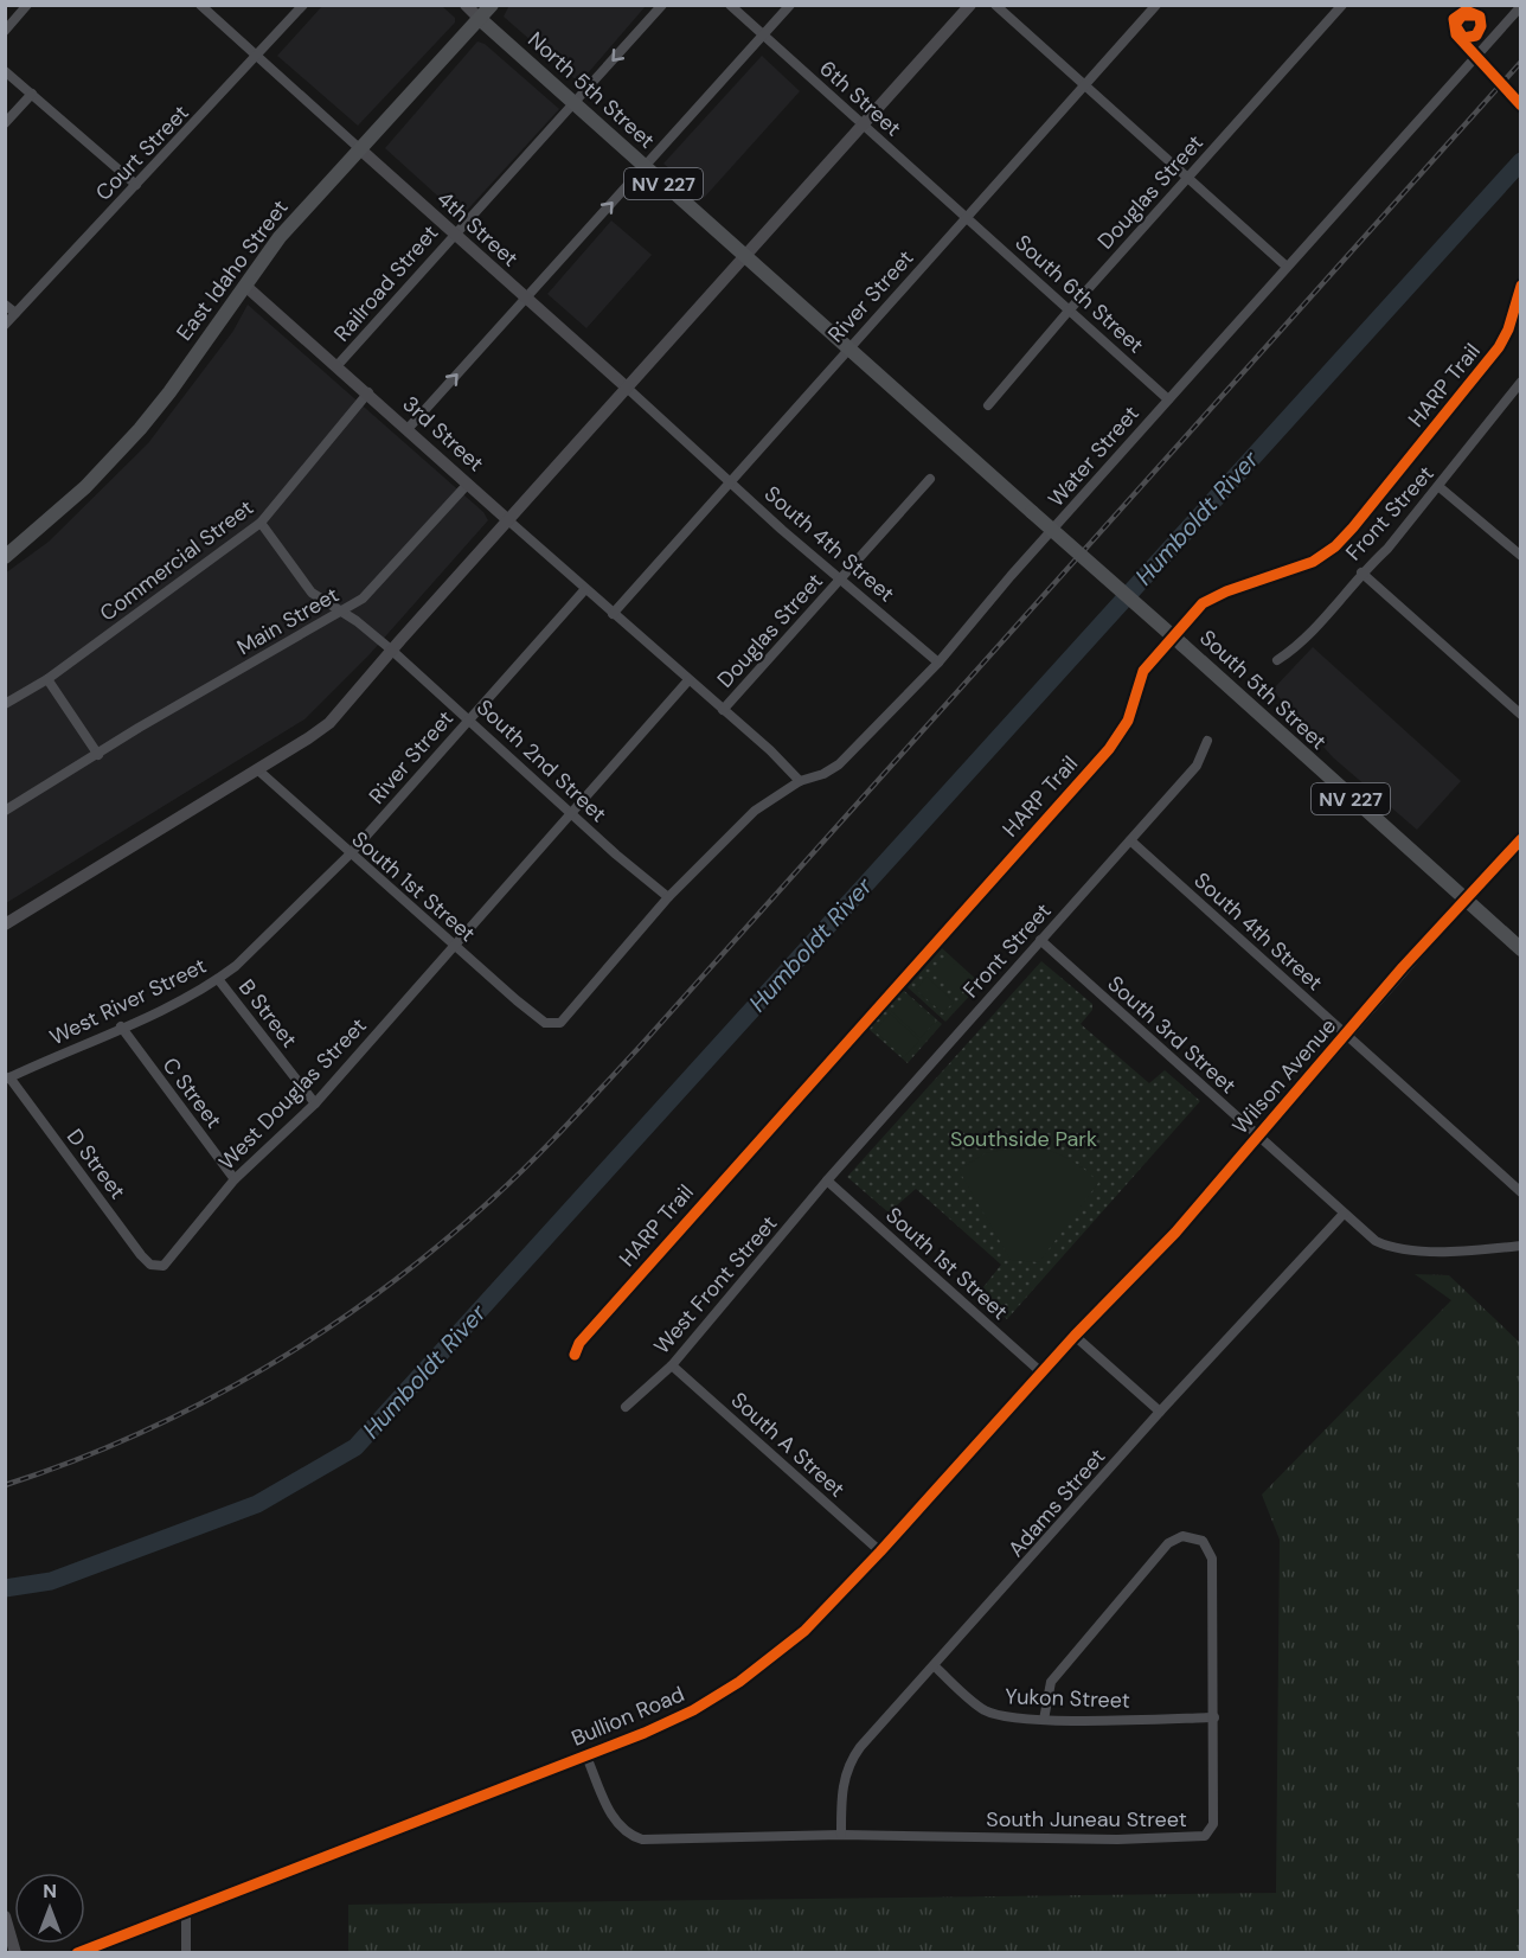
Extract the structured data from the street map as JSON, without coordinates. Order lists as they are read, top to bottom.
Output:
{
  "streets": {
    "main road": [
      "North 5th Street",
      "NV 227",
      "East Idaho Street",
      "South 5th Street"
    ],
    "street": [
      "6th Street",
      "Court Street",
      "Douglas Street",
      "4th Street",
      "Railroad Street",
      "South 6th Street",
      "River Street",
      "3rd Street",
      "Water Street",
      "Front Street",
      "South 4th Street",
      "Commercial Street",
      "Main Street",
      "South 2nd Street",
      "South 1st Street",
      "West River Street",
      "B Street",
      "South 3rd Street",
      "Wilson Avenue",
      "C Street",
      "West Douglas Street",
      "D Street",
      "West Front Street",
      "South A Street",
      "Adams Street",
      "Yukon Street",
      "Bullion Road",
      "South Juneau Street"
    ],
    "cycle path": ["HARP Trail"]
  },
  "crossings": [
    ["North 5th Street", "East Idaho Street"],
    ["North 5th Street", "Railroad Street"],
    ["North 5th Street", "River Street"],
    ["North 5th Street", "South 5th Street"],
    ["6th Street", "South 6th Street"],
    ["6th Street", "River Street"],
    ["Court Street", "4th Street"],
    ["Douglas Street", "South 6th Street"],
    ["Douglas Street", "South 4th Street"],
    ["Douglas Street", "South 2nd Street"],
    ["Douglas Street", "South 1st Street"],
    ["Douglas Street", "West Douglas Street"],
    ["4th Street", "East Idaho Street"],
    ["4th Street", "Railroad Street"],
    ["4th Street", "River Street"],
    ["4th Street", "South 4th Street"],
    ["East Idaho Street", "3rd Street"],
    ["Railroad Street", "3rd Street"],
    ["South 6th Street", "River Street"],
    ["South 6th Street", "Water Street"],
    ["River Street", "3rd Street"],
    ["River Street", "South 4th Street"],
    ["River Street", "South 5th Street"],
    ["River Street", "South 2nd Street"],
    ["River Street", "South 1st Street"],
    ["River Street", "West River Street"],
    ["3rd Street", "Commercial Street"],
    ["3rd Street", "Main Street"],
    ["Water Street", "South 4th Street"],
    ["Water Street", "South 2nd Street"],
    ["Water Street", "South 1st Street"],
    ["Front Street", "South 4th Street"],
    ["Front Street", "South 1st Street"],
    ["Front Street", "South 3rd Street"],
    ["Front Street", "West Front Street"],
    ["South 4th Street", "Wilson Avenue"],
    ["Commercial Street", "South 2nd Street"],
    ["Main Street", "South 2nd Street"],
    ["South 5th Street", "Wilson Avenue"],
    ["South 1st Street", "West River Street"],
    ["South 1st Street", "West Douglas Street"],
    ["South 1st Street", "West Front Street"],
    ["South 1st Street", "Bullion Road"],
    ["West River Street", "B Street"],
    ["West River Street", "C Street"],
    ["West River Street", "D Street"],
    ["B Street", "West Douglas Street"],
    ["South 3rd Street", "Wilson Avenue"],
    ["South 3rd Street", "Adams Street"],
    ["Wilson Avenue", "Bullion Road"],
    ["C Street", "West Douglas Street"],
    ["West Douglas Street", "D Street"],
    ["West Front Street", "South A Street"],
    ["South A Street", "Bullion Road"],
    ["Adams Street", "Yukon Street"],
    ["Adams Street", "South Juneau Street"],
    ["Yukon Street", "South Juneau Street"],
    ["Bullion Road", "South Juneau Street"]
  ],
  "water": ["Humboldt River"],
  "parks": ["Southside Park"],
  "north": "top"
}
